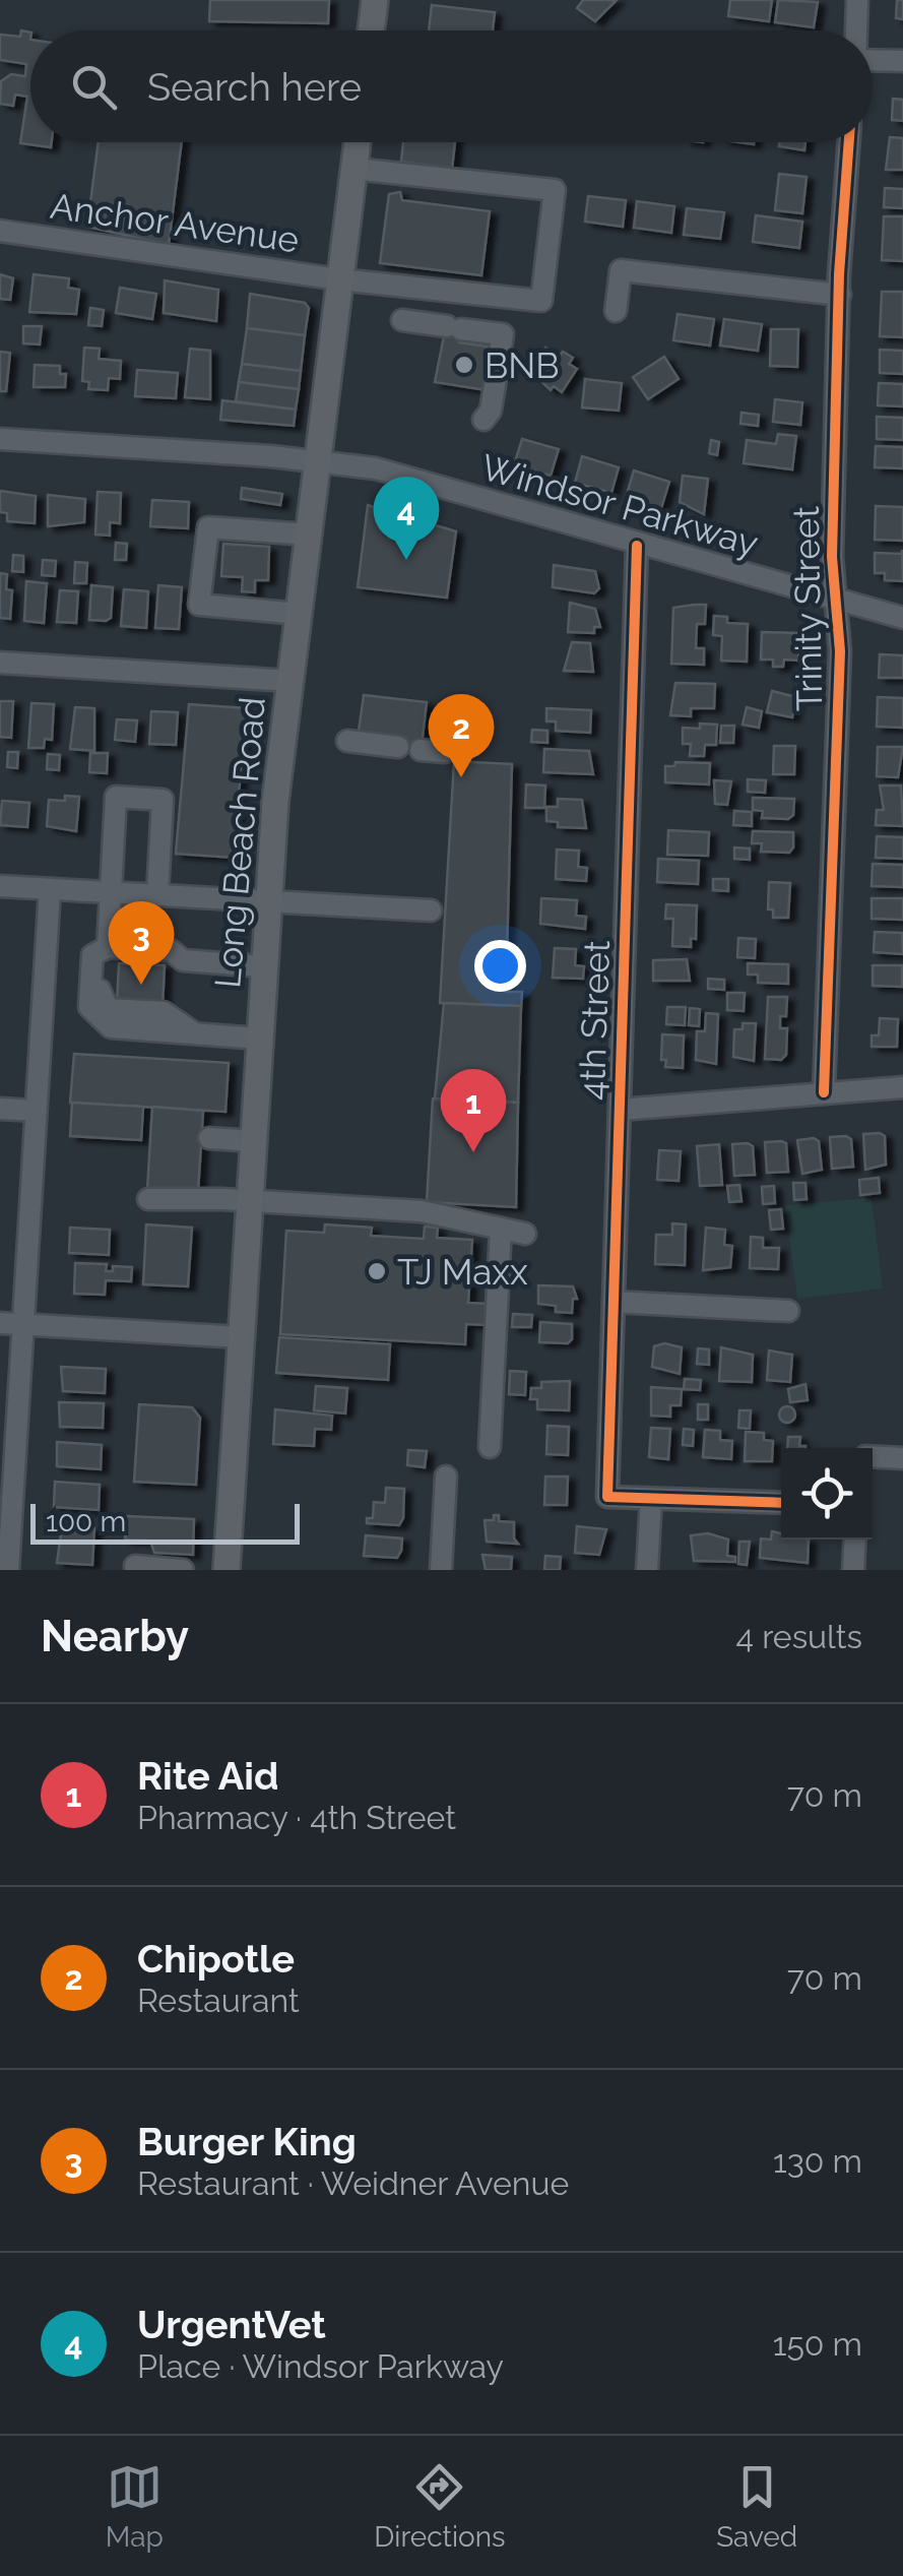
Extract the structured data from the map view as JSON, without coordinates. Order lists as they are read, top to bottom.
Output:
{
  "streets": {
    "main road": ["Long Beach Road"],
    "street": [
      "Anchor Avenue",
      "Windsor Parkway",
      "Trinity Street",
      "4th Street"
    ]
  },
  "crossings": [
    ["Anchor Avenue", "Long Beach Road"],
    ["Windsor Parkway", "Trinity Street"],
    ["Windsor Parkway", "Long Beach Road"],
    ["Windsor Parkway", "4th Street"]
  ],
  "places": ["BNB", "TJ Maxx"],
  "scale_bar": "100 m",
  "page": {
    "search": "Search here",
    "pins": [
      "4",
      "2",
      "3",
      "1"
    ],
    "scale": "100 m",
    "heading": ["Nearby", "4 results"],
    "list": [
      {
        "mark": "1",
        "name": "Rite Aid",
        "note": "Pharmacy · 4th Street",
        "value": "70 m"
      },
      {
        "mark": "2",
        "name": "Chipotle",
        "note": "Restaurant",
        "value": "70 m"
      },
      {
        "mark": "3",
        "name": "Burger King",
        "note": "Restaurant · Weidner Avenue",
        "value": "130 m"
      },
      {
        "mark": "4",
        "name": "UrgentVet",
        "note": "Place · Windsor Parkway",
        "value": "150 m"
      }
    ],
    "nav": ["Map", "Directions", "Saved"]
  }
}
